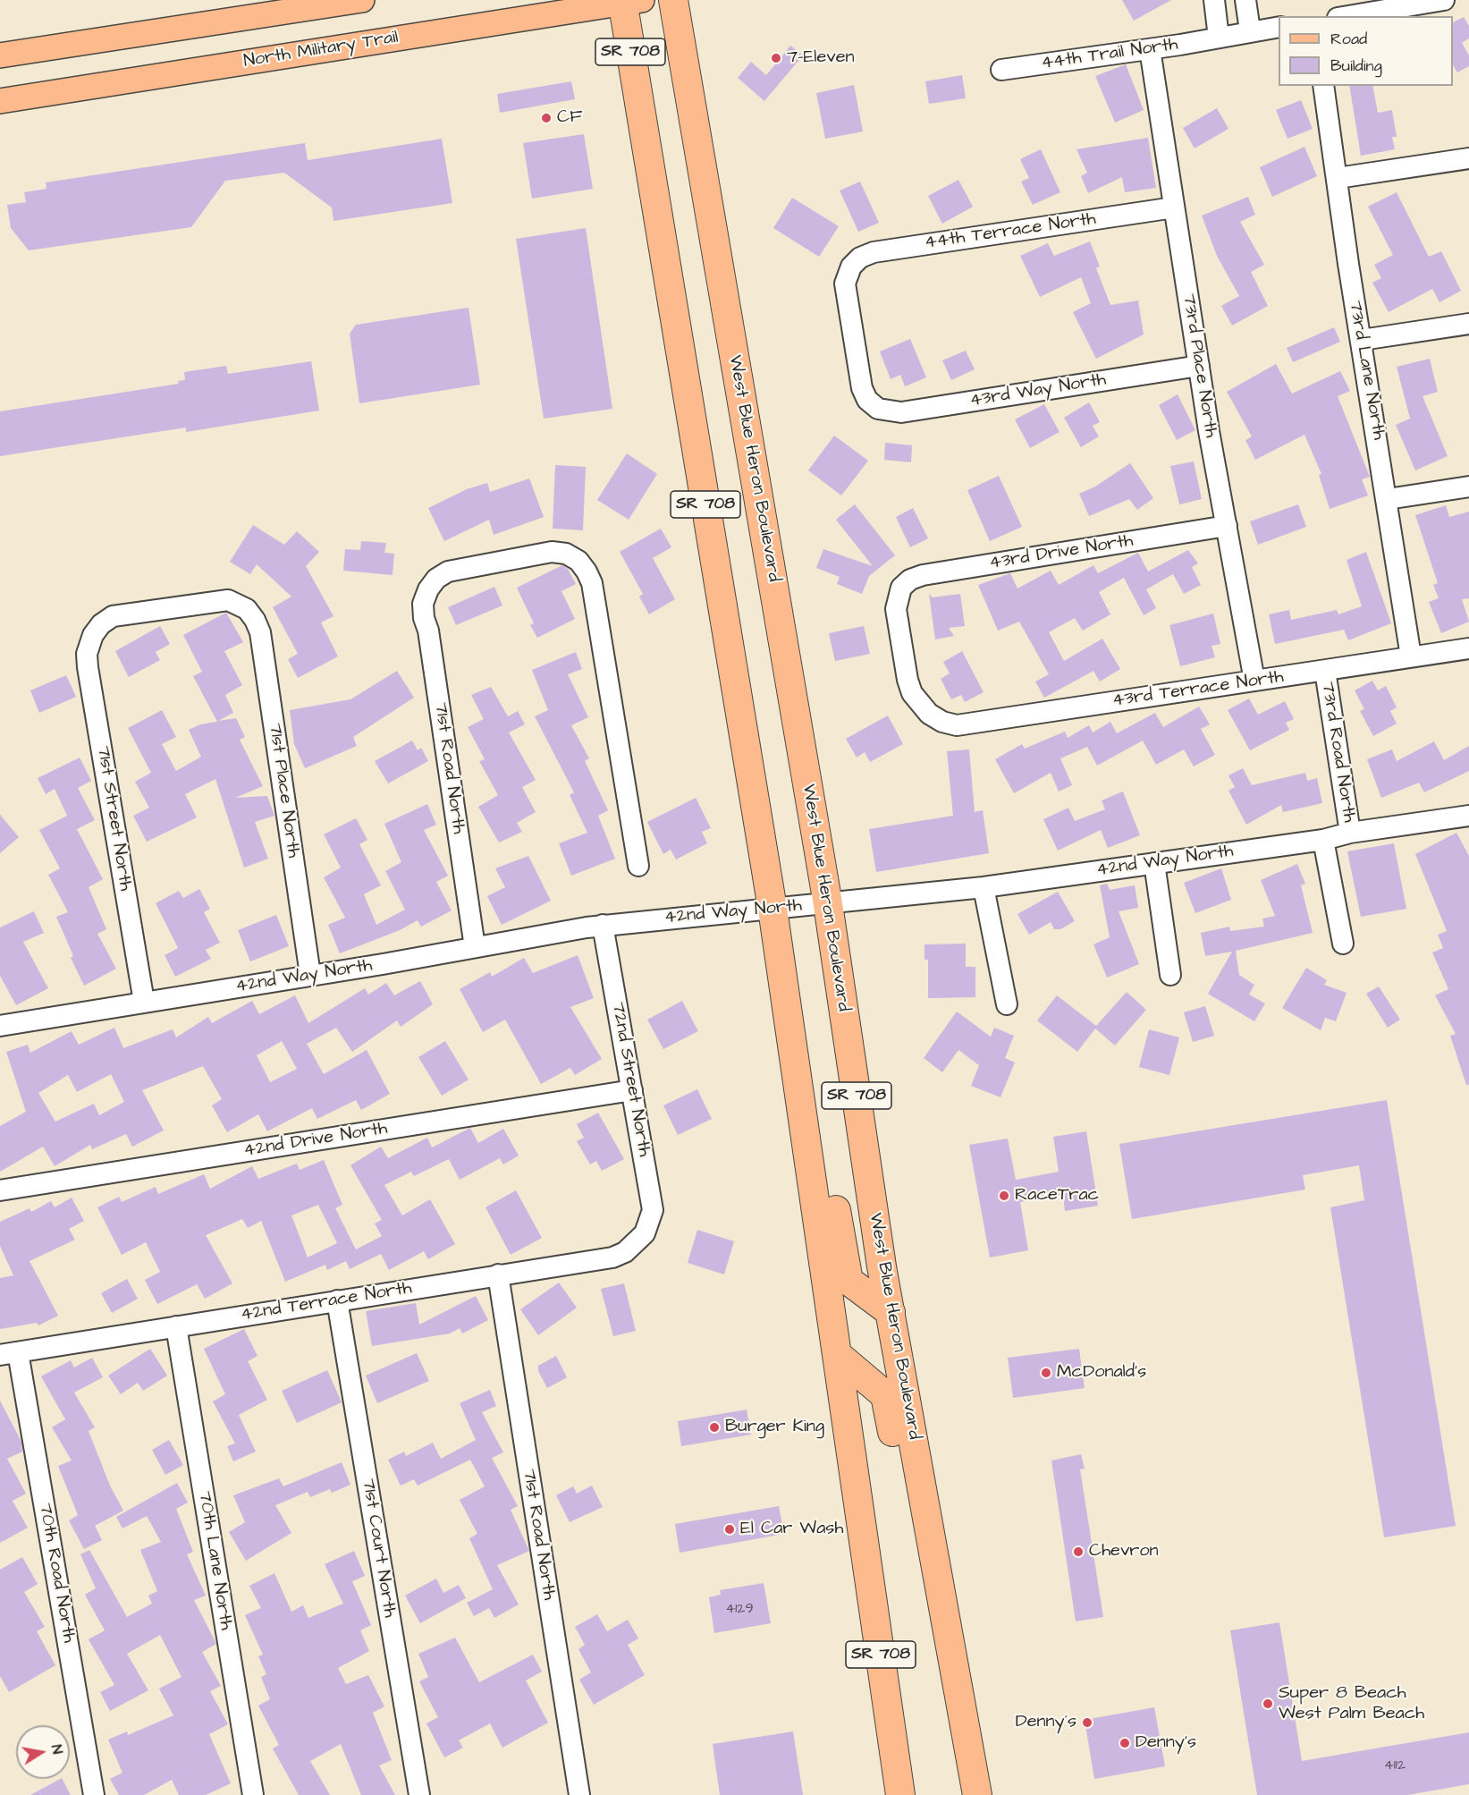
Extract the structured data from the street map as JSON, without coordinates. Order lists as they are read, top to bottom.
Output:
{
  "streets": {
    "highway": ["SR 708", "West Blue Heron Boulevard"],
    "main road": ["North Military Trail"],
    "street": [
      "44th Trail North",
      "44th Terrace North",
      "73rd Place North",
      "73rd Lane North",
      "43rd Way North",
      "43rd Drive North",
      "43rd Terrace North",
      "73rd Road North",
      "71st Road North",
      "71st Place North",
      "71st Street North",
      "42nd Way North",
      "72nd Street North",
      "42nd Drive North",
      "42nd Terrace North",
      "71st Court North",
      "70th Lane North",
      "70th Road North"
    ]
  },
  "crossings": [
    ["North Military Trail", "SR 708"],
    ["SR 708", "42nd Way North"],
    ["44th Trail North", "73rd Place North"],
    ["44th Terrace North", "73rd Place North"],
    ["44th Terrace North", "43rd Way North"],
    ["73rd Place North", "43rd Way North"],
    ["73rd Place North", "43rd Drive North"],
    ["73rd Place North", "43rd Terrace North"],
    ["73rd Lane North", "43rd Terrace North"],
    ["West Blue Heron Boulevard", "42nd Way North"],
    ["43rd Drive North", "43rd Terrace North"],
    ["43rd Terrace North", "73rd Road North"],
    ["73rd Road North", "42nd Way North"],
    ["71st Road North", "42nd Way North"],
    ["71st Road North", "42nd Terrace North"],
    ["71st Place North", "71st Street North"],
    ["71st Place North", "42nd Way North"],
    ["71st Street North", "42nd Way North"],
    ["42nd Way North", "72nd Street North"],
    ["72nd Street North", "42nd Drive North"],
    ["72nd Street North", "42nd Terrace North"],
    ["42nd Terrace North", "71st Court North"],
    ["42nd Terrace North", "70th Lane North"],
    ["42nd Terrace North", "70th Road North"]
  ],
  "places": [
    "7-Eleven",
    "CF",
    "RaceTrac",
    "McDonald's",
    "Burger King",
    "El Car Wash",
    "Chevron",
    "Super 8 Beach West Palm Beach",
    "Denny´s",
    "Denny's"
  ],
  "house_numbers": ["4129", "4112"],
  "legend": ["Road", "Building"],
  "north": "right"
}
